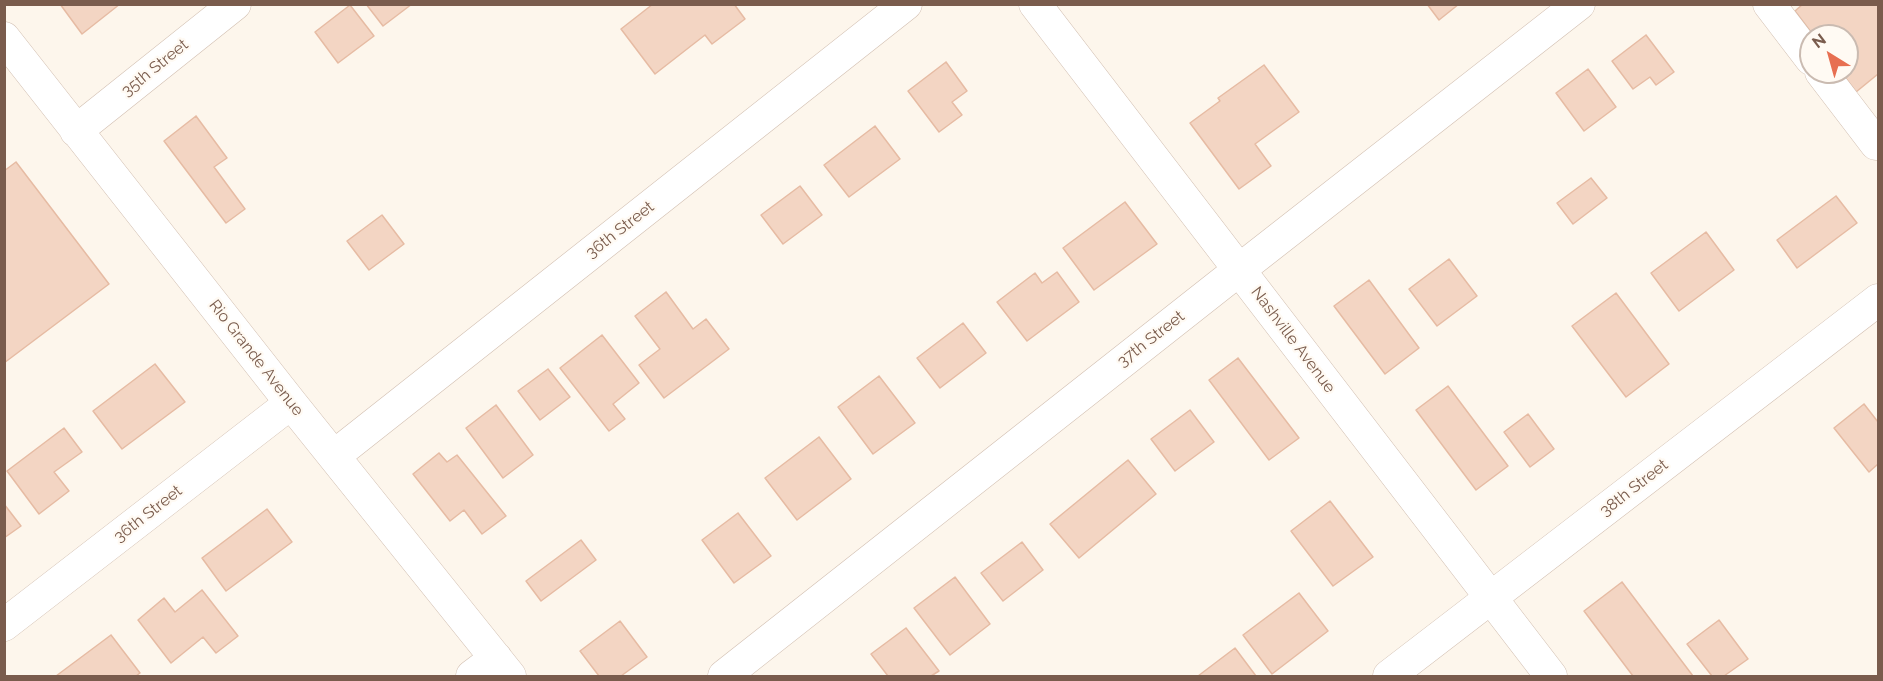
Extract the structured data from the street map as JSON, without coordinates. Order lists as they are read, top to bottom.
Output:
{
  "streets": {
    "street": [
      "35th Street",
      "36th Street",
      "37th Street",
      "Nashville Avenue",
      "Rio Grande Avenue",
      "38th Street"
    ]
  },
  "crossings": [
    ["35th Street", "Rio Grande Avenue"],
    ["36th Street", "Rio Grande Avenue"],
    ["37th Street", "Nashville Avenue"],
    ["Nashville Avenue", "38th Street"]
  ],
  "north": "top left"
}
